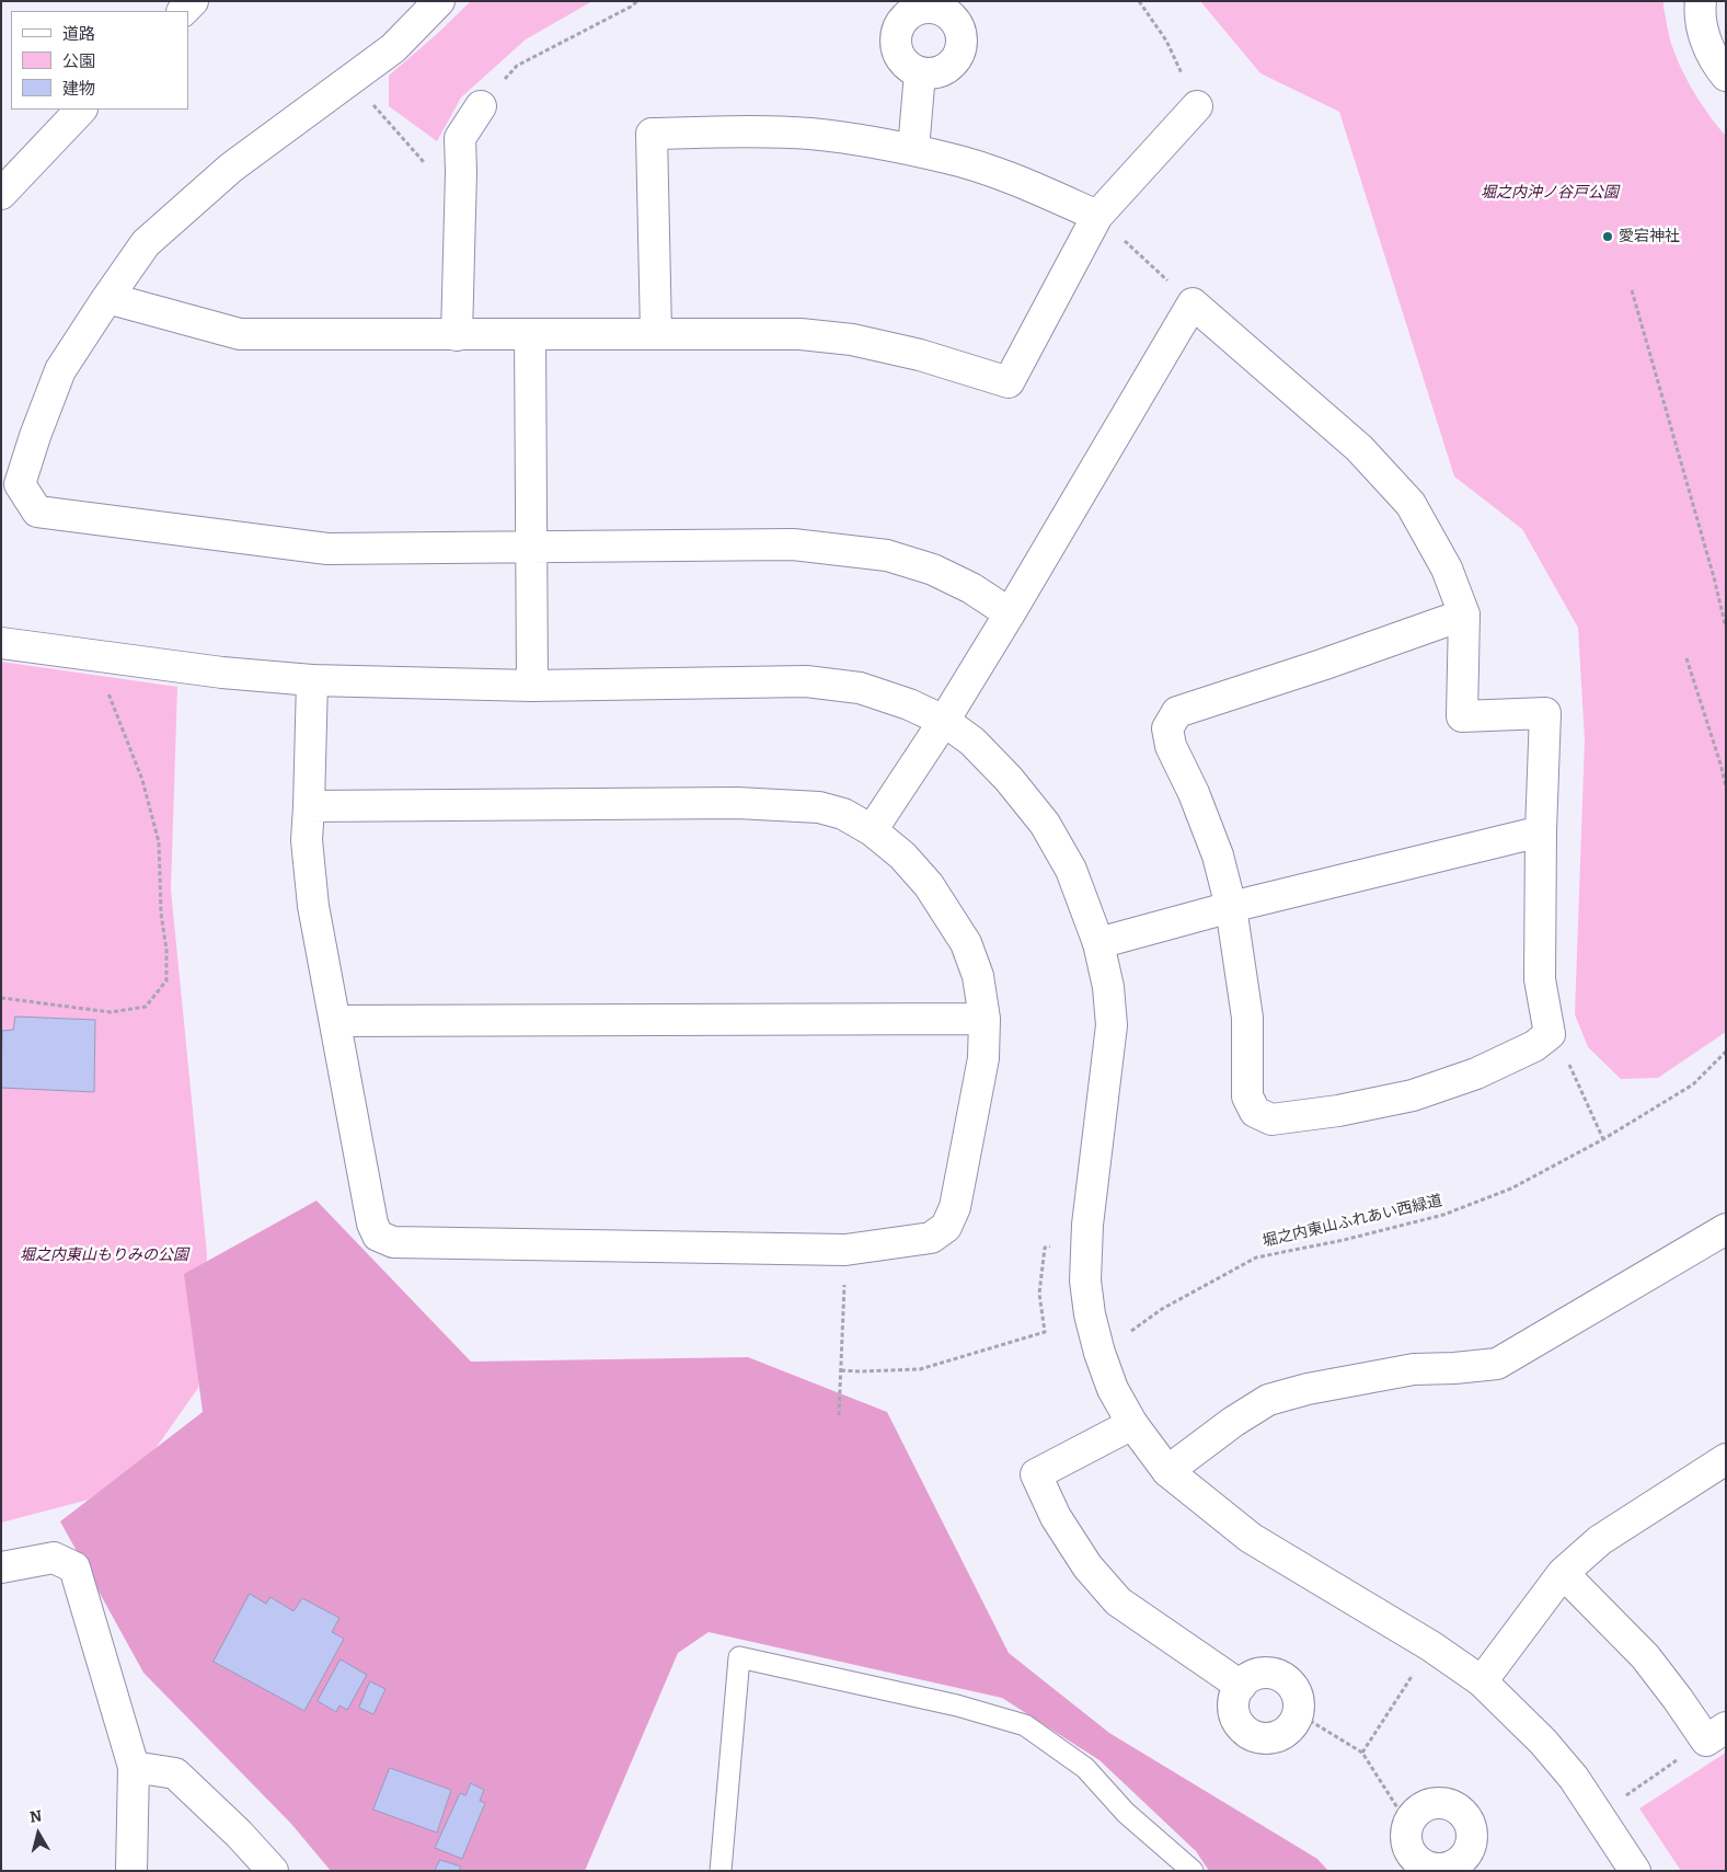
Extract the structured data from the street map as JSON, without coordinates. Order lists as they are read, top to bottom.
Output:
{
  "streets": {
    "path": ["堀之内東山ふれあい西緑道"]
  },
  "parks": ["堀之内沖ノ谷戸公園", "堀之内東山もりみの公園"],
  "places": ["愛宕神社"],
  "legend": ["道路", "公園", "建物"],
  "north": "top"
}
